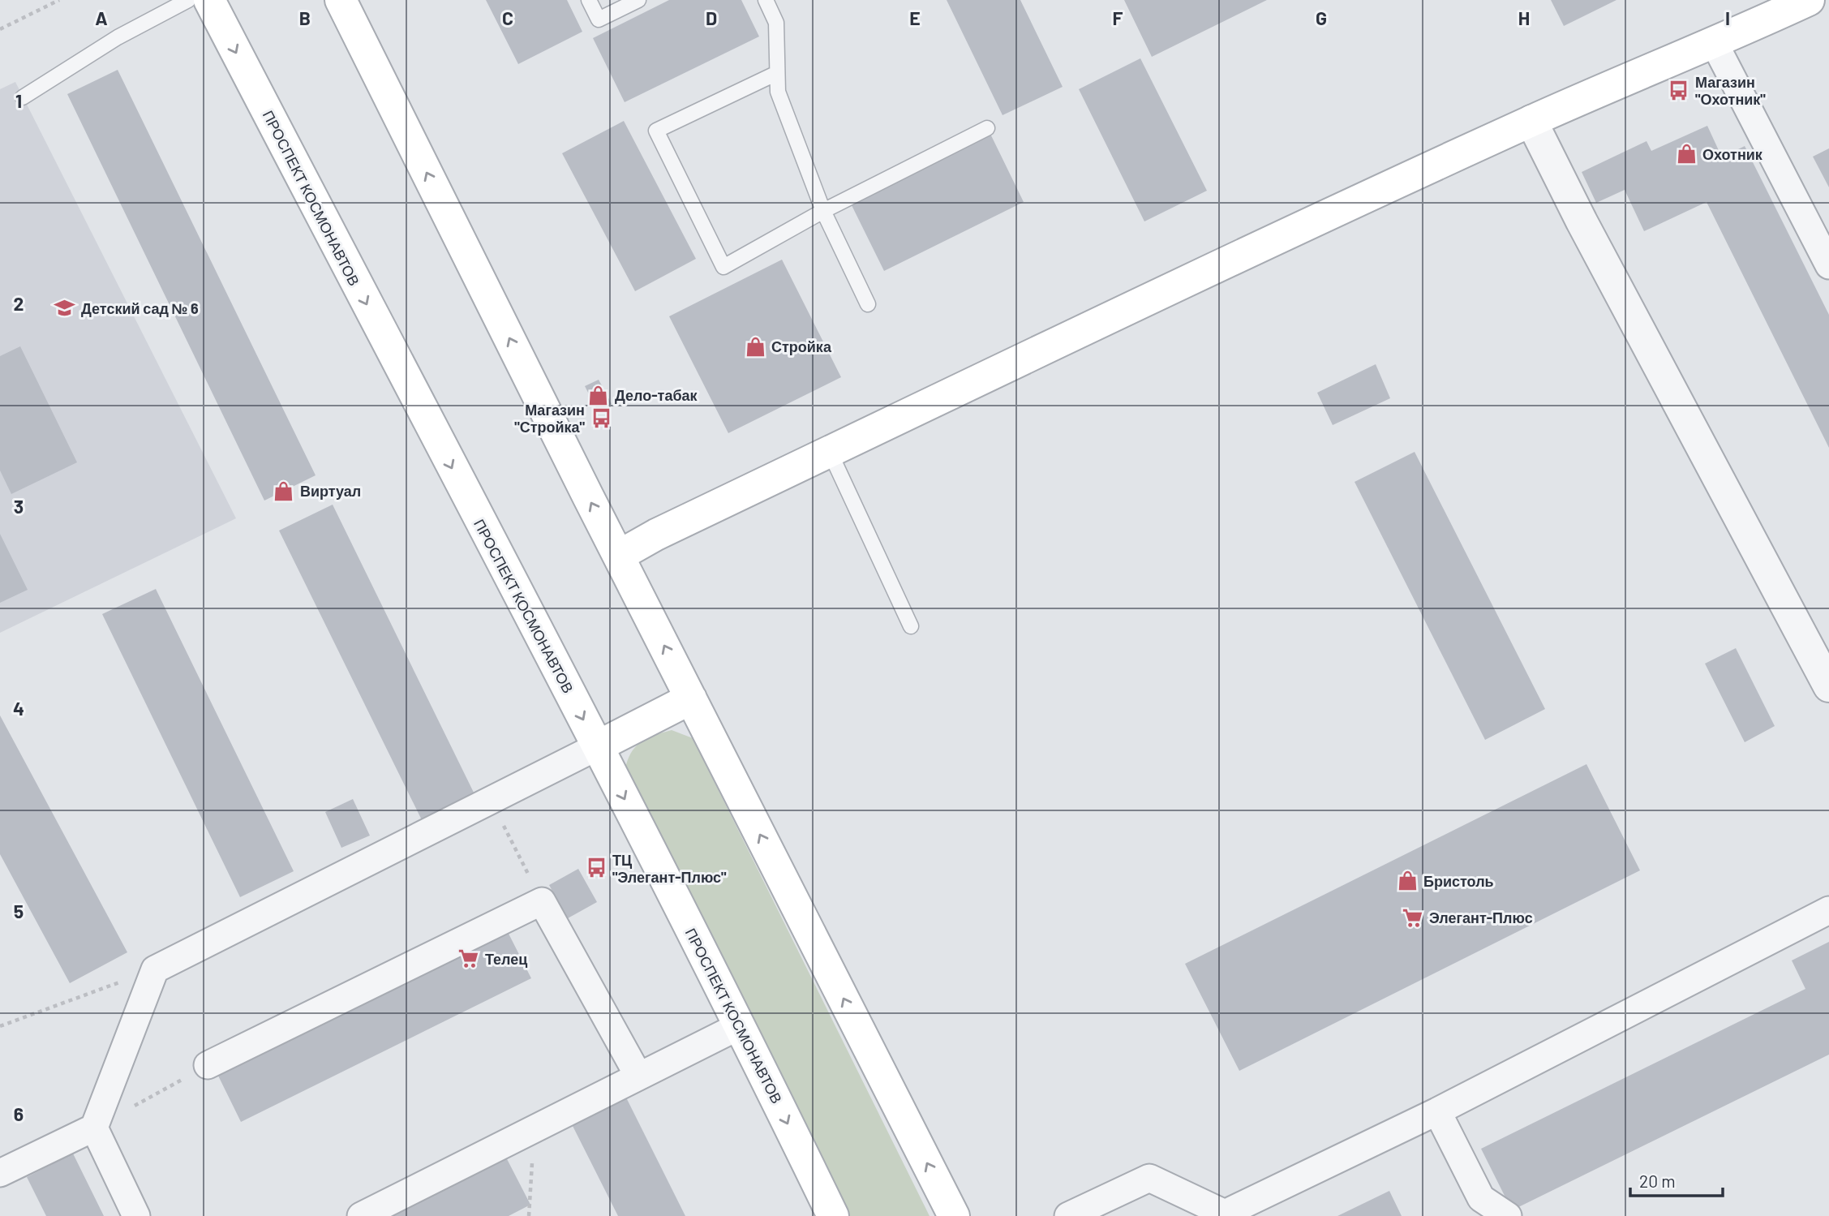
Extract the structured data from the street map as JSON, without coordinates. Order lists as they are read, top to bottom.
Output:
{
  "streets": {
    "main road": ["ПРОСПЕКТ КОСМОНАВТОВ"]
  },
  "places": {
    "bus stop": ["Магазин \"Охотник\"", "Магазин \"Стройка\"", "ТЦ \"Элегант-Плюс\""],
    "shop": [
      "Охотник",
      "Стройка",
      "Дело-табак",
      "Виртуал",
      "Бристоль"
    ],
    "school or university": ["Детский сад № 6"],
    "supermarket": ["Элегант-Плюс", "Телец"]
  },
  "scale_bar": "20 m",
  "grid": {
    "columns": [
      "A",
      "B",
      "C",
      "D",
      "E",
      "F",
      "G",
      "H",
      "I"
    ],
    "rows": [
      "1",
      "2",
      "3",
      "4",
      "5",
      "6"
    ]
  }
}
